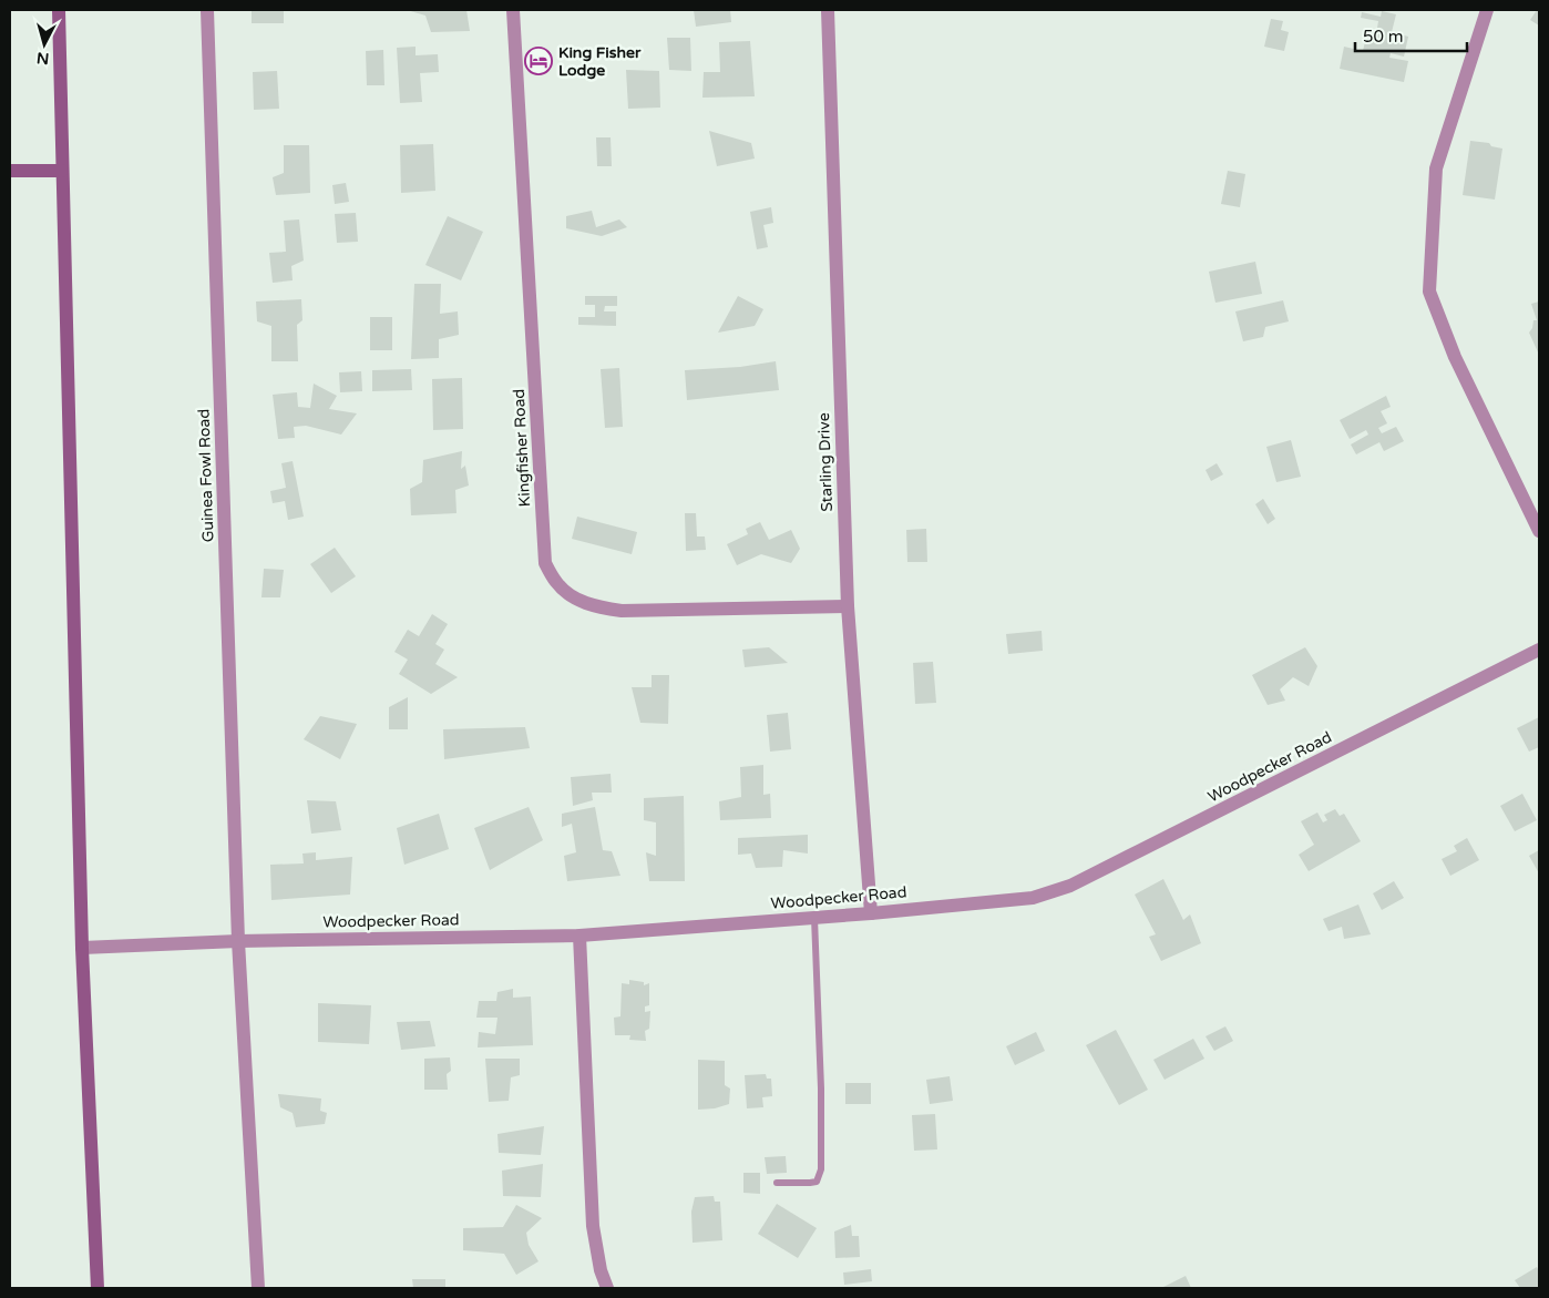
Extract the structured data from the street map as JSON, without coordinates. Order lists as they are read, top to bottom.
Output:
{
  "streets": {
    "street": [
      "Kingfisher Road",
      "Starling Drive",
      "Guinea Fowl Road",
      "Woodpecker Road"
    ]
  },
  "crossings": [
    ["Kingfisher Road", "Starling Drive"],
    ["Starling Drive", "Woodpecker Road"],
    ["Guinea Fowl Road", "Woodpecker Road"]
  ],
  "places": {
    "hotel": ["King Fisher Lodge"]
  },
  "scale_bar": "50 m",
  "north": "bottom"
}
